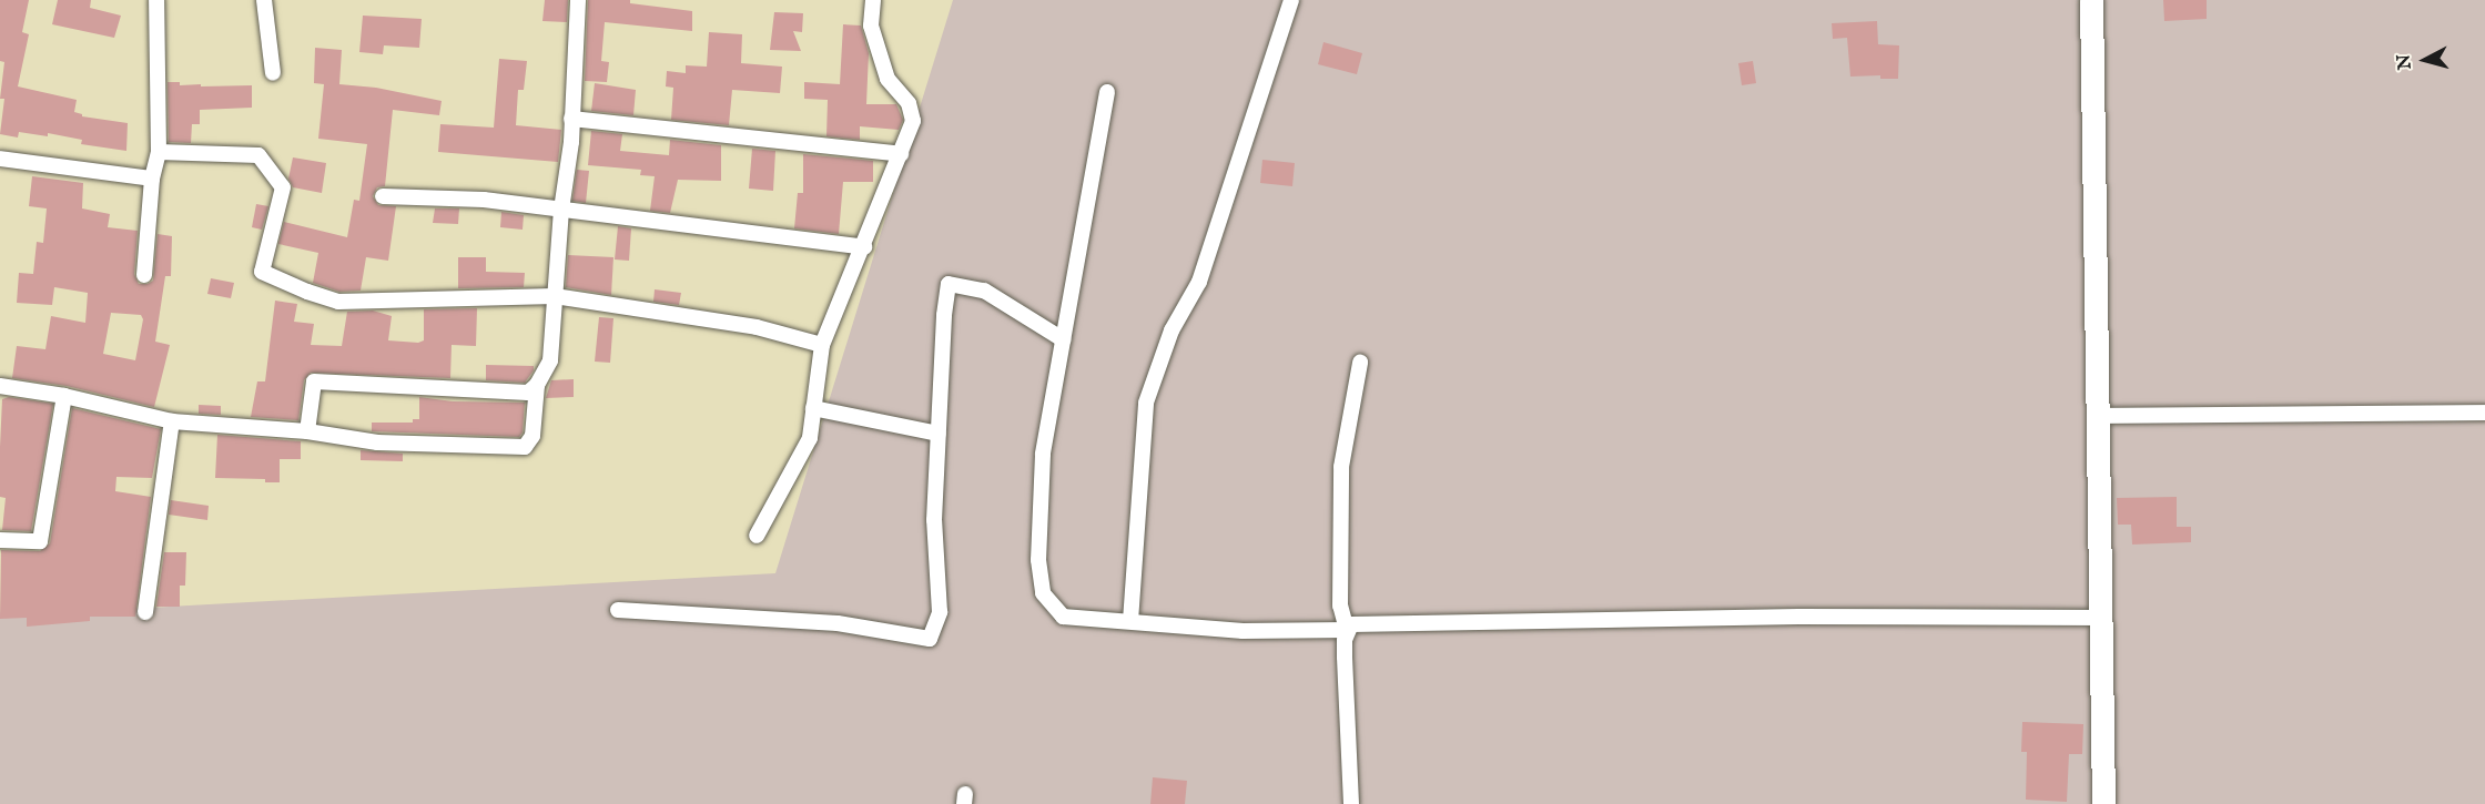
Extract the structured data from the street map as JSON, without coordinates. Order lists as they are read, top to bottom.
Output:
{
  "north": "left"
}
